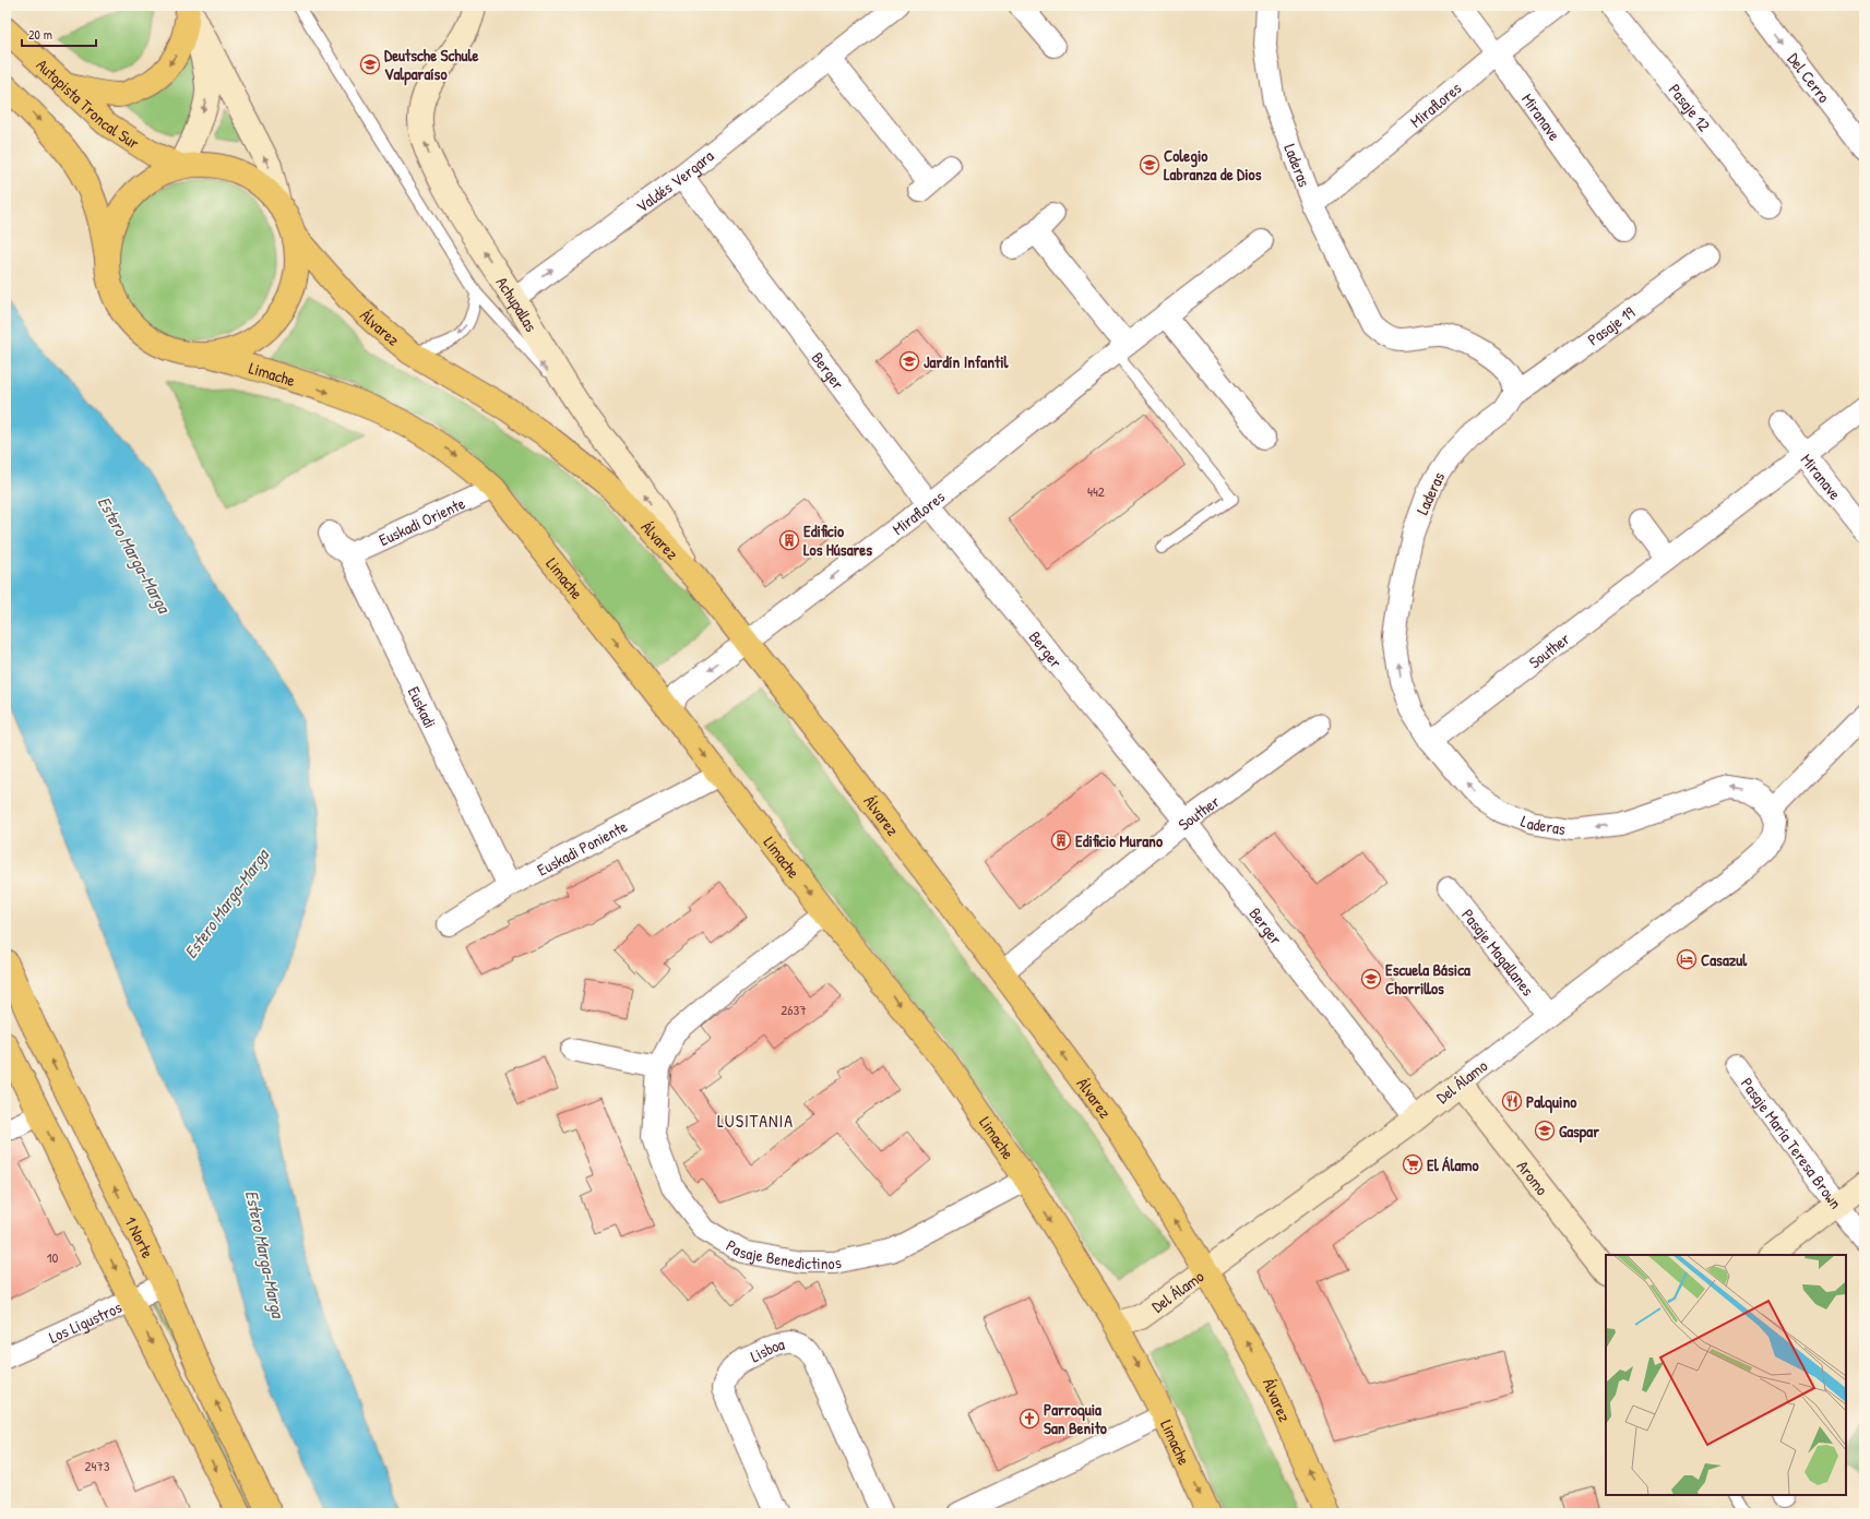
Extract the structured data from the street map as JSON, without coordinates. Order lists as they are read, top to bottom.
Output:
{
  "streets": {
    "main road": [
      "Autopista Troncal Sur",
      "Álvarez",
      "Limache",
      "1 Norte"
    ],
    "street": [
      "Del Cerro",
      "Miraflores",
      "Pasaje 12",
      "Miranave",
      "Laderas",
      "Valdés Vergara",
      "Achupallas",
      "Pasaje 19",
      "Berger",
      "Euskadi Oriente",
      "Souther",
      "Euskadi",
      "Euskadi Poniente",
      "Pasaje Magallanes",
      "Del Álamo",
      "Pasaje María Teresa Brown",
      "Aromo",
      "Pasaje Benedictinos",
      "Los Ligustros",
      "Lisboa"
    ]
  },
  "crossings": [
    ["Autopista Troncal Sur", "Limache"],
    ["Miraflores", "Miranave"],
    ["Miraflores", "Laderas"],
    ["Miraflores", "Álvarez"],
    ["Miraflores", "Berger"],
    ["Miraflores", "Limache"],
    ["Miranave", "Souther"],
    ["Laderas", "Pasaje 19"],
    ["Laderas", "Souther"],
    ["Laderas", "Del Álamo"],
    ["Valdés Vergara", "Achupallas"],
    ["Valdés Vergara", "Berger"],
    ["Achupallas", "Álvarez"],
    ["Álvarez", "Limache"],
    ["Álvarez", "Souther"],
    ["Álvarez", "Del Álamo"],
    ["Berger", "Souther"],
    ["Berger", "Del Álamo"],
    ["Limache", "Euskadi Oriente"],
    ["Limache", "Euskadi Poniente"],
    ["Limache", "Del Álamo"],
    ["Limache", "Pasaje Benedictinos"],
    ["Euskadi Oriente", "Euskadi"],
    ["Euskadi", "Euskadi Poniente"],
    ["Pasaje Magallanes", "Del Álamo"],
    ["Del Álamo", "Aromo"],
    ["1 Norte", "Los Ligustros"]
  ],
  "one_way": [
    "Del Cerro",
    "Valdés Vergara",
    "Achupallas",
    "Álvarez"
  ],
  "districts": ["LUSITANIA"],
  "water": ["Estero Marga-Marga"],
  "places": {
    "school or university": [
      "Deutsche Schule Valparaíso",
      "Colegio Labranza de Dios",
      "Jardín Infantil",
      "Escuela Básica Chorrillos",
      "Gaspar"
    ],
    "building": ["Edificio Los Húsares", "Edificio Murano"],
    "hotel": ["Casazul"],
    "restaurant": ["Palquino"],
    "supermarket": ["El Álamo"],
    "church": ["Parroquia San Benito"]
  },
  "house_numbers": [
    "442",
    "2637",
    "10",
    "2473"
  ],
  "scale_bar": "20 m"
}
